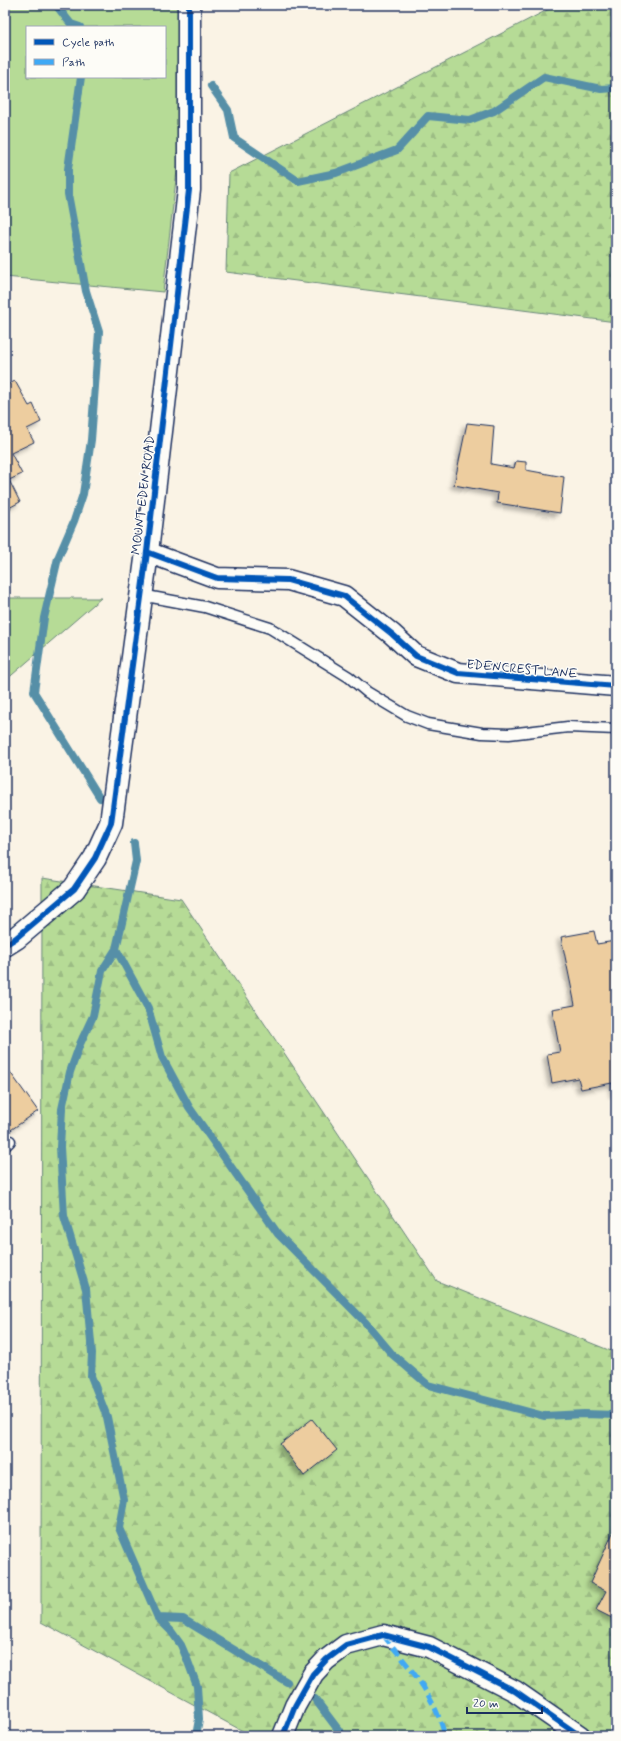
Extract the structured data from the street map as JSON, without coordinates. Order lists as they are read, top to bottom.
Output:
{
  "streets": {
    "street": ["MOUNT EDEN ROAD", "EDENCREST LANE"]
  },
  "crossings": [
    ["MOUNT EDEN ROAD", "EDENCREST LANE"]
  ],
  "legend": ["Cycle path", "Path"],
  "scale_bar": "20 m"
}
